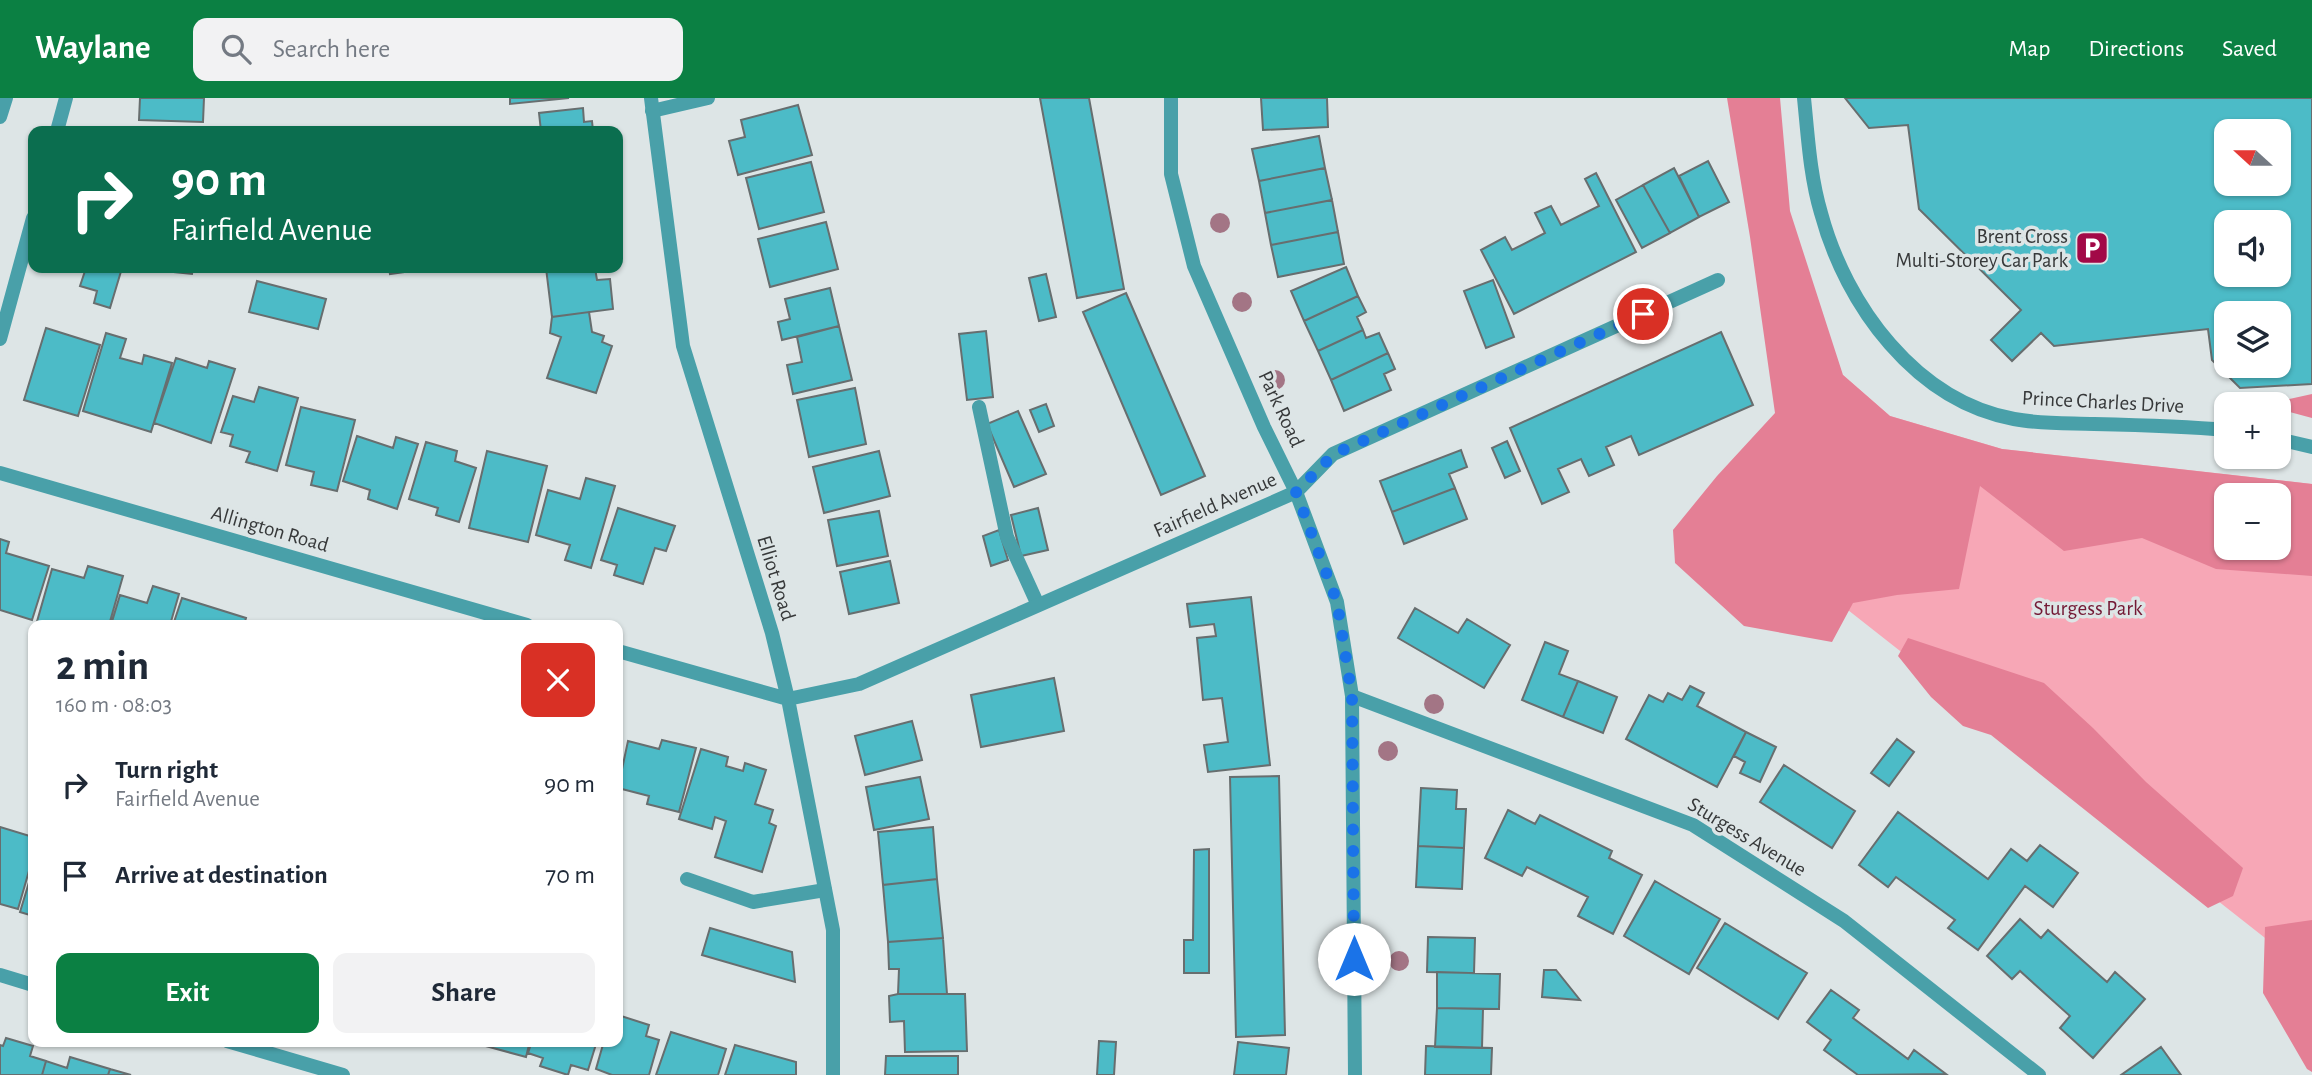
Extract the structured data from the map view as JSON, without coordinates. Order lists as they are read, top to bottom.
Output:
{
  "streets": {
    "street": [
      "Prince Charles Drive",
      "Park Road",
      "Fairfield Avenue",
      "Allington Road",
      "Elliot Road",
      "Sturgess Avenue"
    ]
  },
  "crossings": [
    ["Park Road", "Fairfield Avenue"],
    ["Park Road", "Sturgess Avenue"],
    ["Fairfield Avenue", "Elliot Road"]
  ],
  "parks": ["Sturgess Park"],
  "places": {
    "parking": ["Brent Cross Multi-Storey Car Park"]
  },
  "north": "left",
  "page": {
    "header": "Waylane",
    "search": "Search here",
    "nav": ["Map", "Directions", "Saved"],
    "map_buttons": ["+", "−"],
    "turn": ["90 m", "Fairfield Avenue"],
    "heading": ["2 min", "160 m · 08:03"],
    "list": [
      {
        "name": "Turn right",
        "note": "Fairfield Avenue",
        "value": "90 m"
      },
      {
        "name": "Arrive at destination",
        "value": "70 m"
      }
    ],
    "buttons": ["Exit", "Share"]
  }
}
